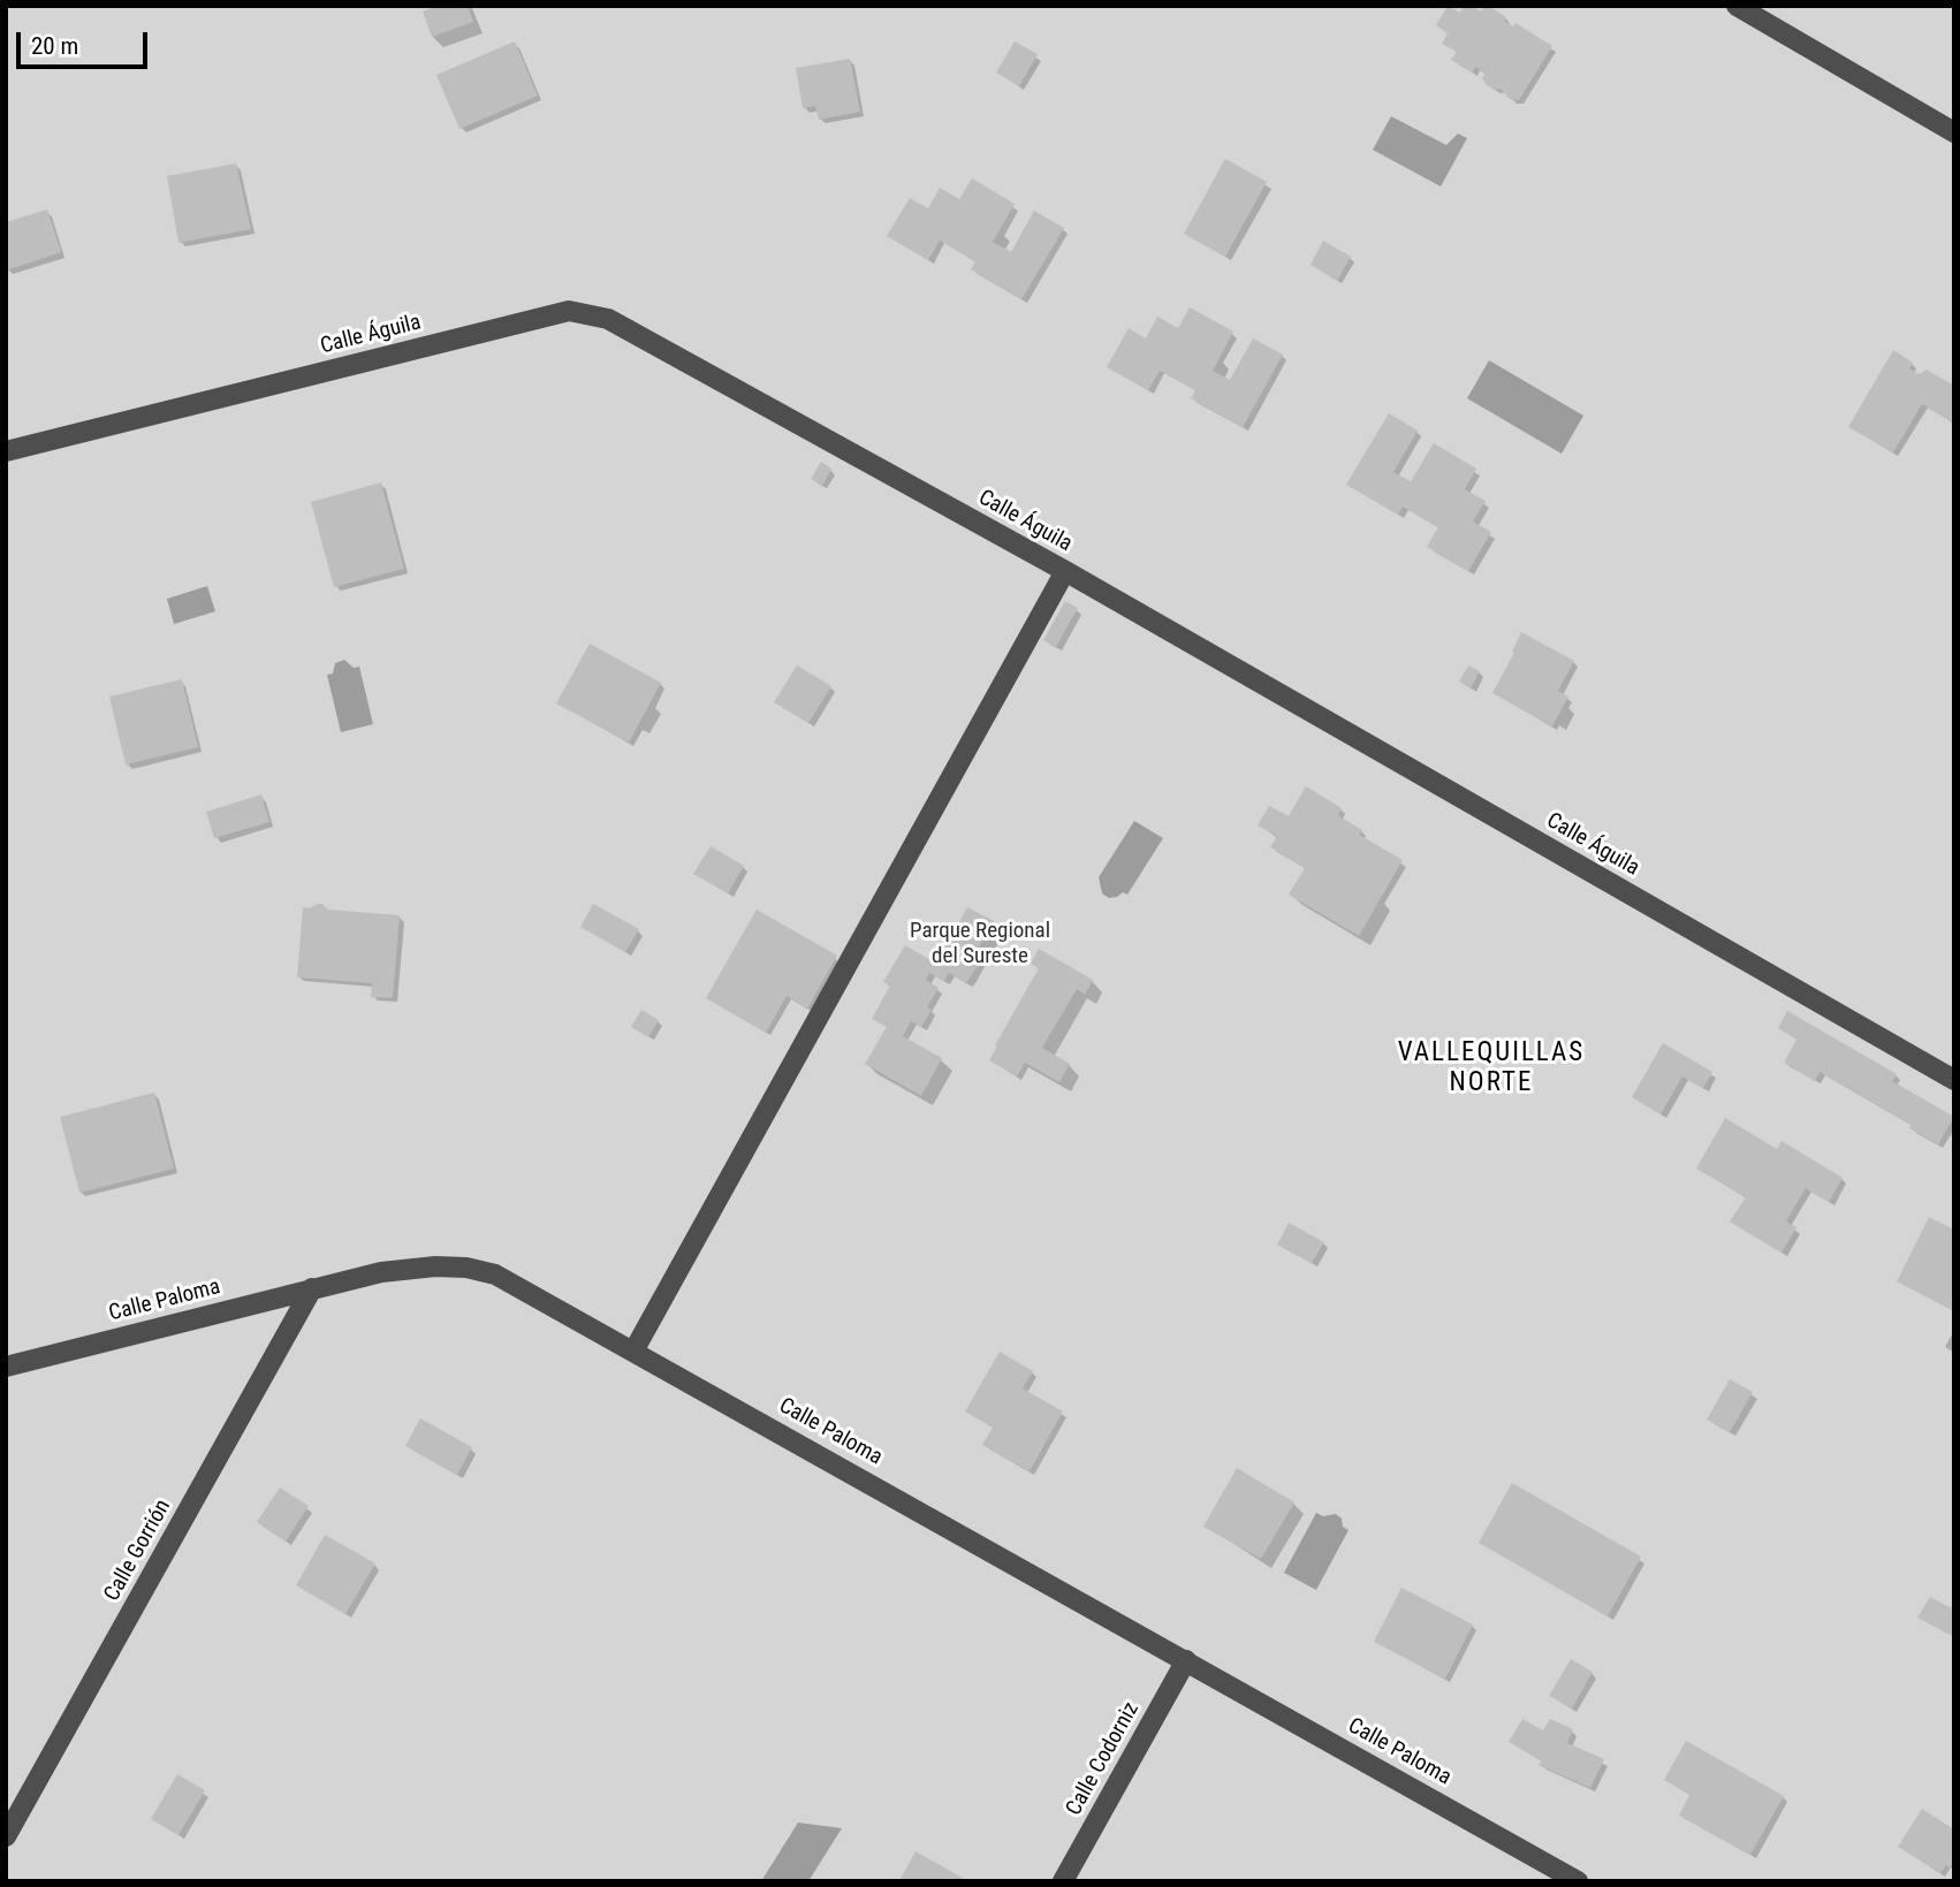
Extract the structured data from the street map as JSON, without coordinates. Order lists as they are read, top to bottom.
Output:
{
  "streets": {
    "street": [
      "Calle Águila",
      "Calle Paloma",
      "Calle Gorrión",
      "Calle Codorniz"
    ]
  },
  "crossings": [
    ["Calle Paloma", "Calle Gorrión"],
    ["Calle Paloma", "Calle Codorniz"]
  ],
  "districts": ["VALLEQUILLAS NORTE"],
  "parks": ["Parque Regional del Sureste"],
  "scale_bar": "20 m"
}
